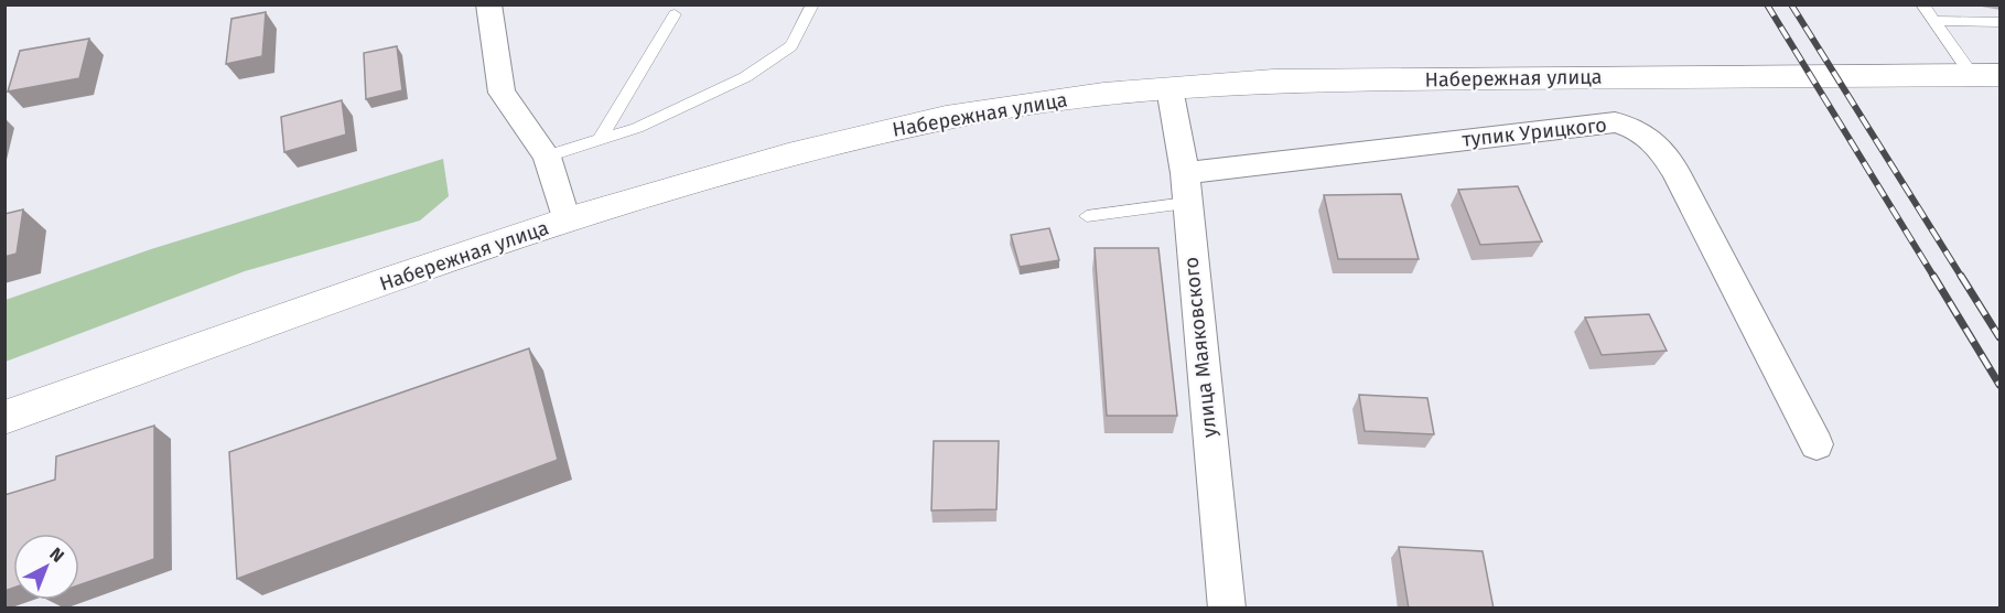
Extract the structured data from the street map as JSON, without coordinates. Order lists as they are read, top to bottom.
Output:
{
  "streets": {
    "main road": ["Набережная улица"],
    "street": ["тупик Урицкого", "улица Маяковского"]
  },
  "crossings": [
    ["Набережная улица", "улица Маяковского"],
    ["тупик Урицкого", "улица Маяковского"]
  ],
  "north": "top right"
}
